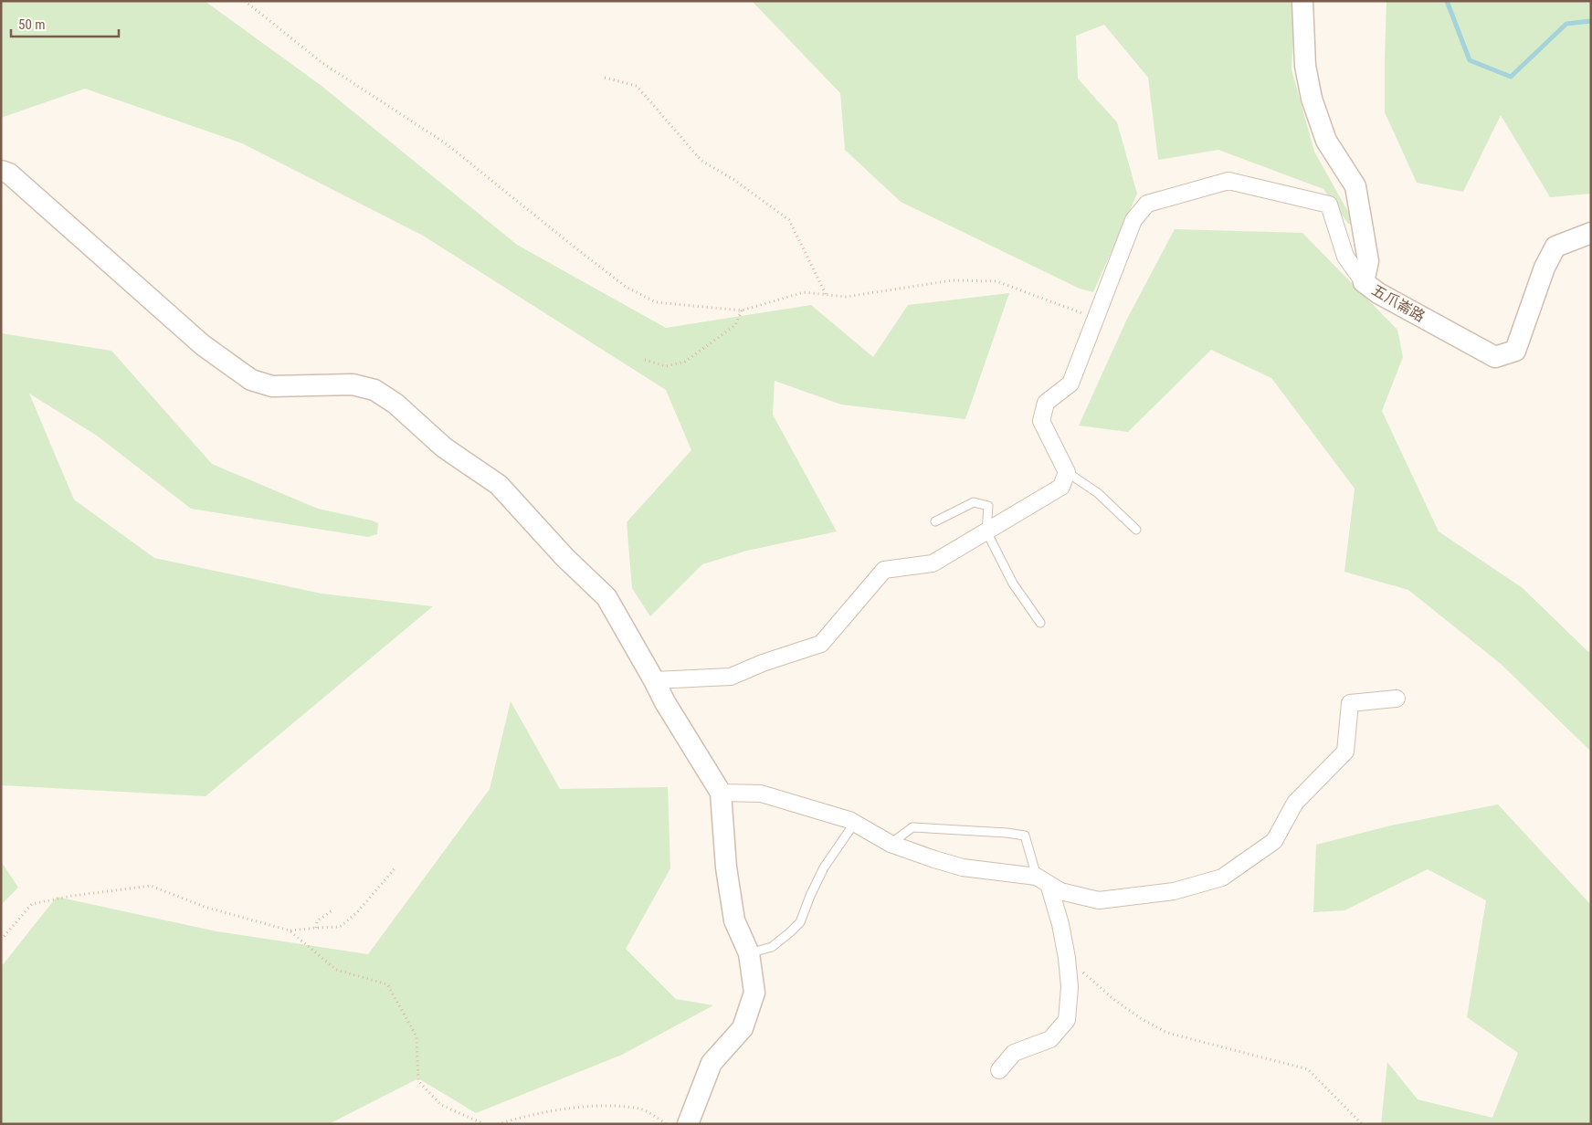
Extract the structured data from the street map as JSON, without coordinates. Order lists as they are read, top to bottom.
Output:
{
  "streets": {
    "street": ["五爪崙路"]
  },
  "scale_bar": "50 m"
}
